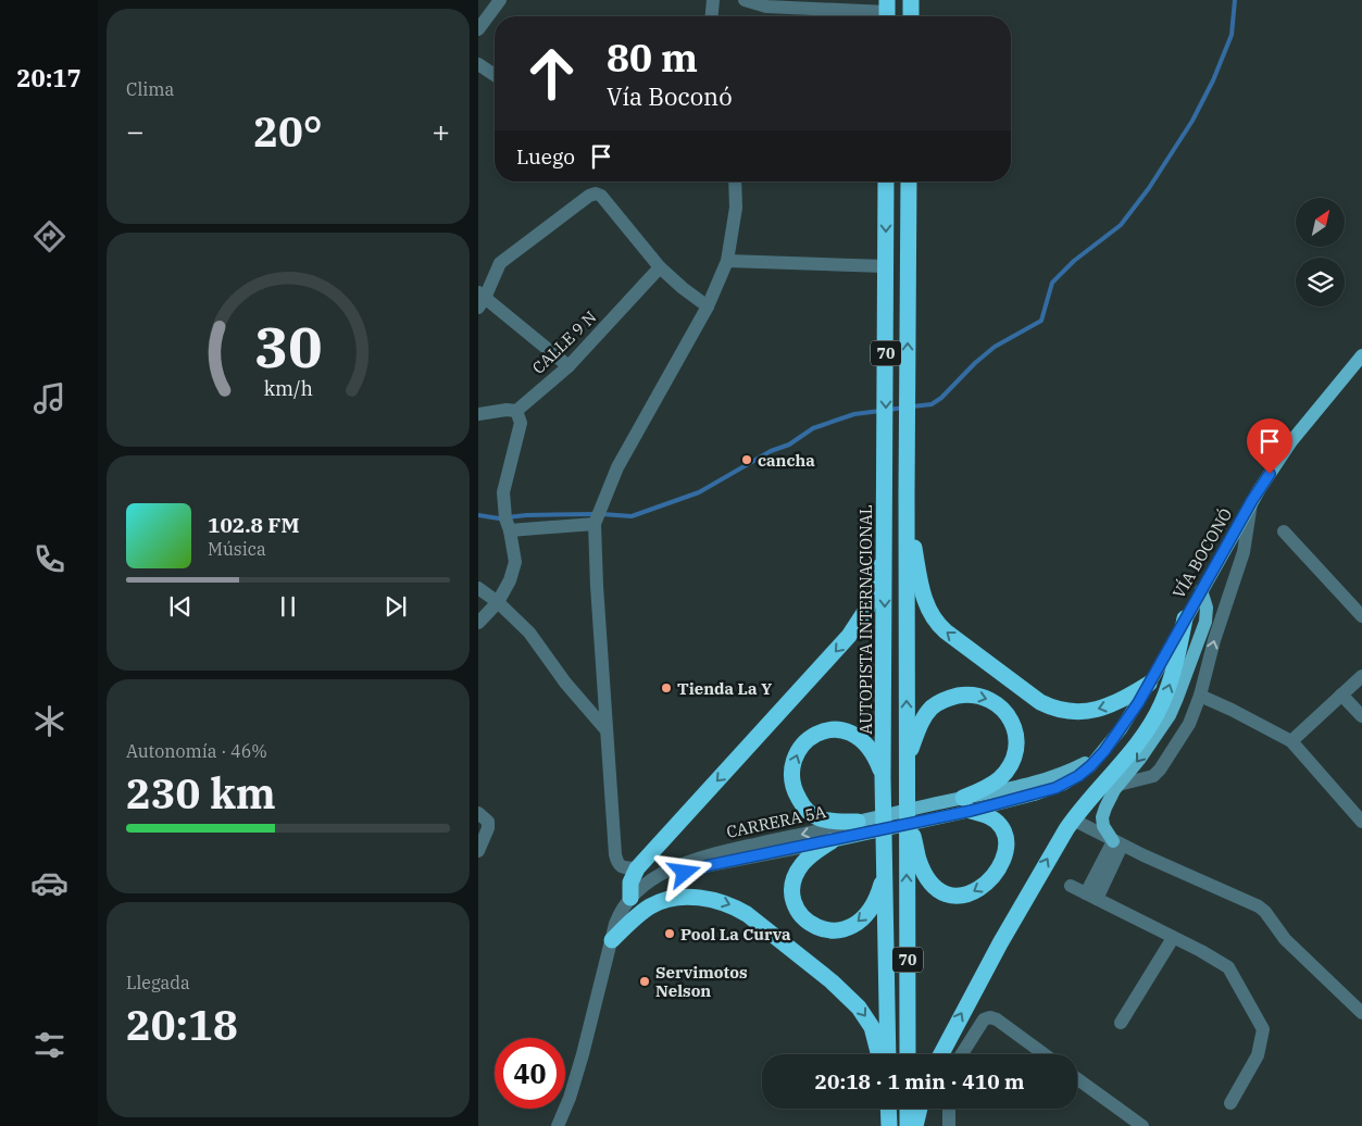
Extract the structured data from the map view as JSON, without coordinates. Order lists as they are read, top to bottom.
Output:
{
  "streets": {
    "highway": ["70", "AUTOPISTA INTERNACIONAL"],
    "main road": ["VÍA BOCONÓ"],
    "street": ["CALLE 9 N", "CARRERA 5A"]
  },
  "crossings": [
    ["VÍA BOCONÓ", "CARRERA 5A"]
  ],
  "places": [
    "cancha",
    "Tienda La Y",
    "Pool La Curva",
    "Servimotos Nelson"
  ],
  "north": "top right",
  "page": {
    "tabs": "20:17",
    "tile": [
      "Clima",
      ["Autonomía · 46%", "230 km"],
      ["Llegada", "20:18"]
    ],
    "turn": ["80 m", "Vía Boconó"],
    "heat": ["−", "20°", "+"],
    "then": "Luego",
    "song": ["102.8 FM", "Música"],
    "limit": "40",
    "trip": "20:18 · 1 min · 410 m",
    "gauge": ["30", "km/h"]
  }
}
